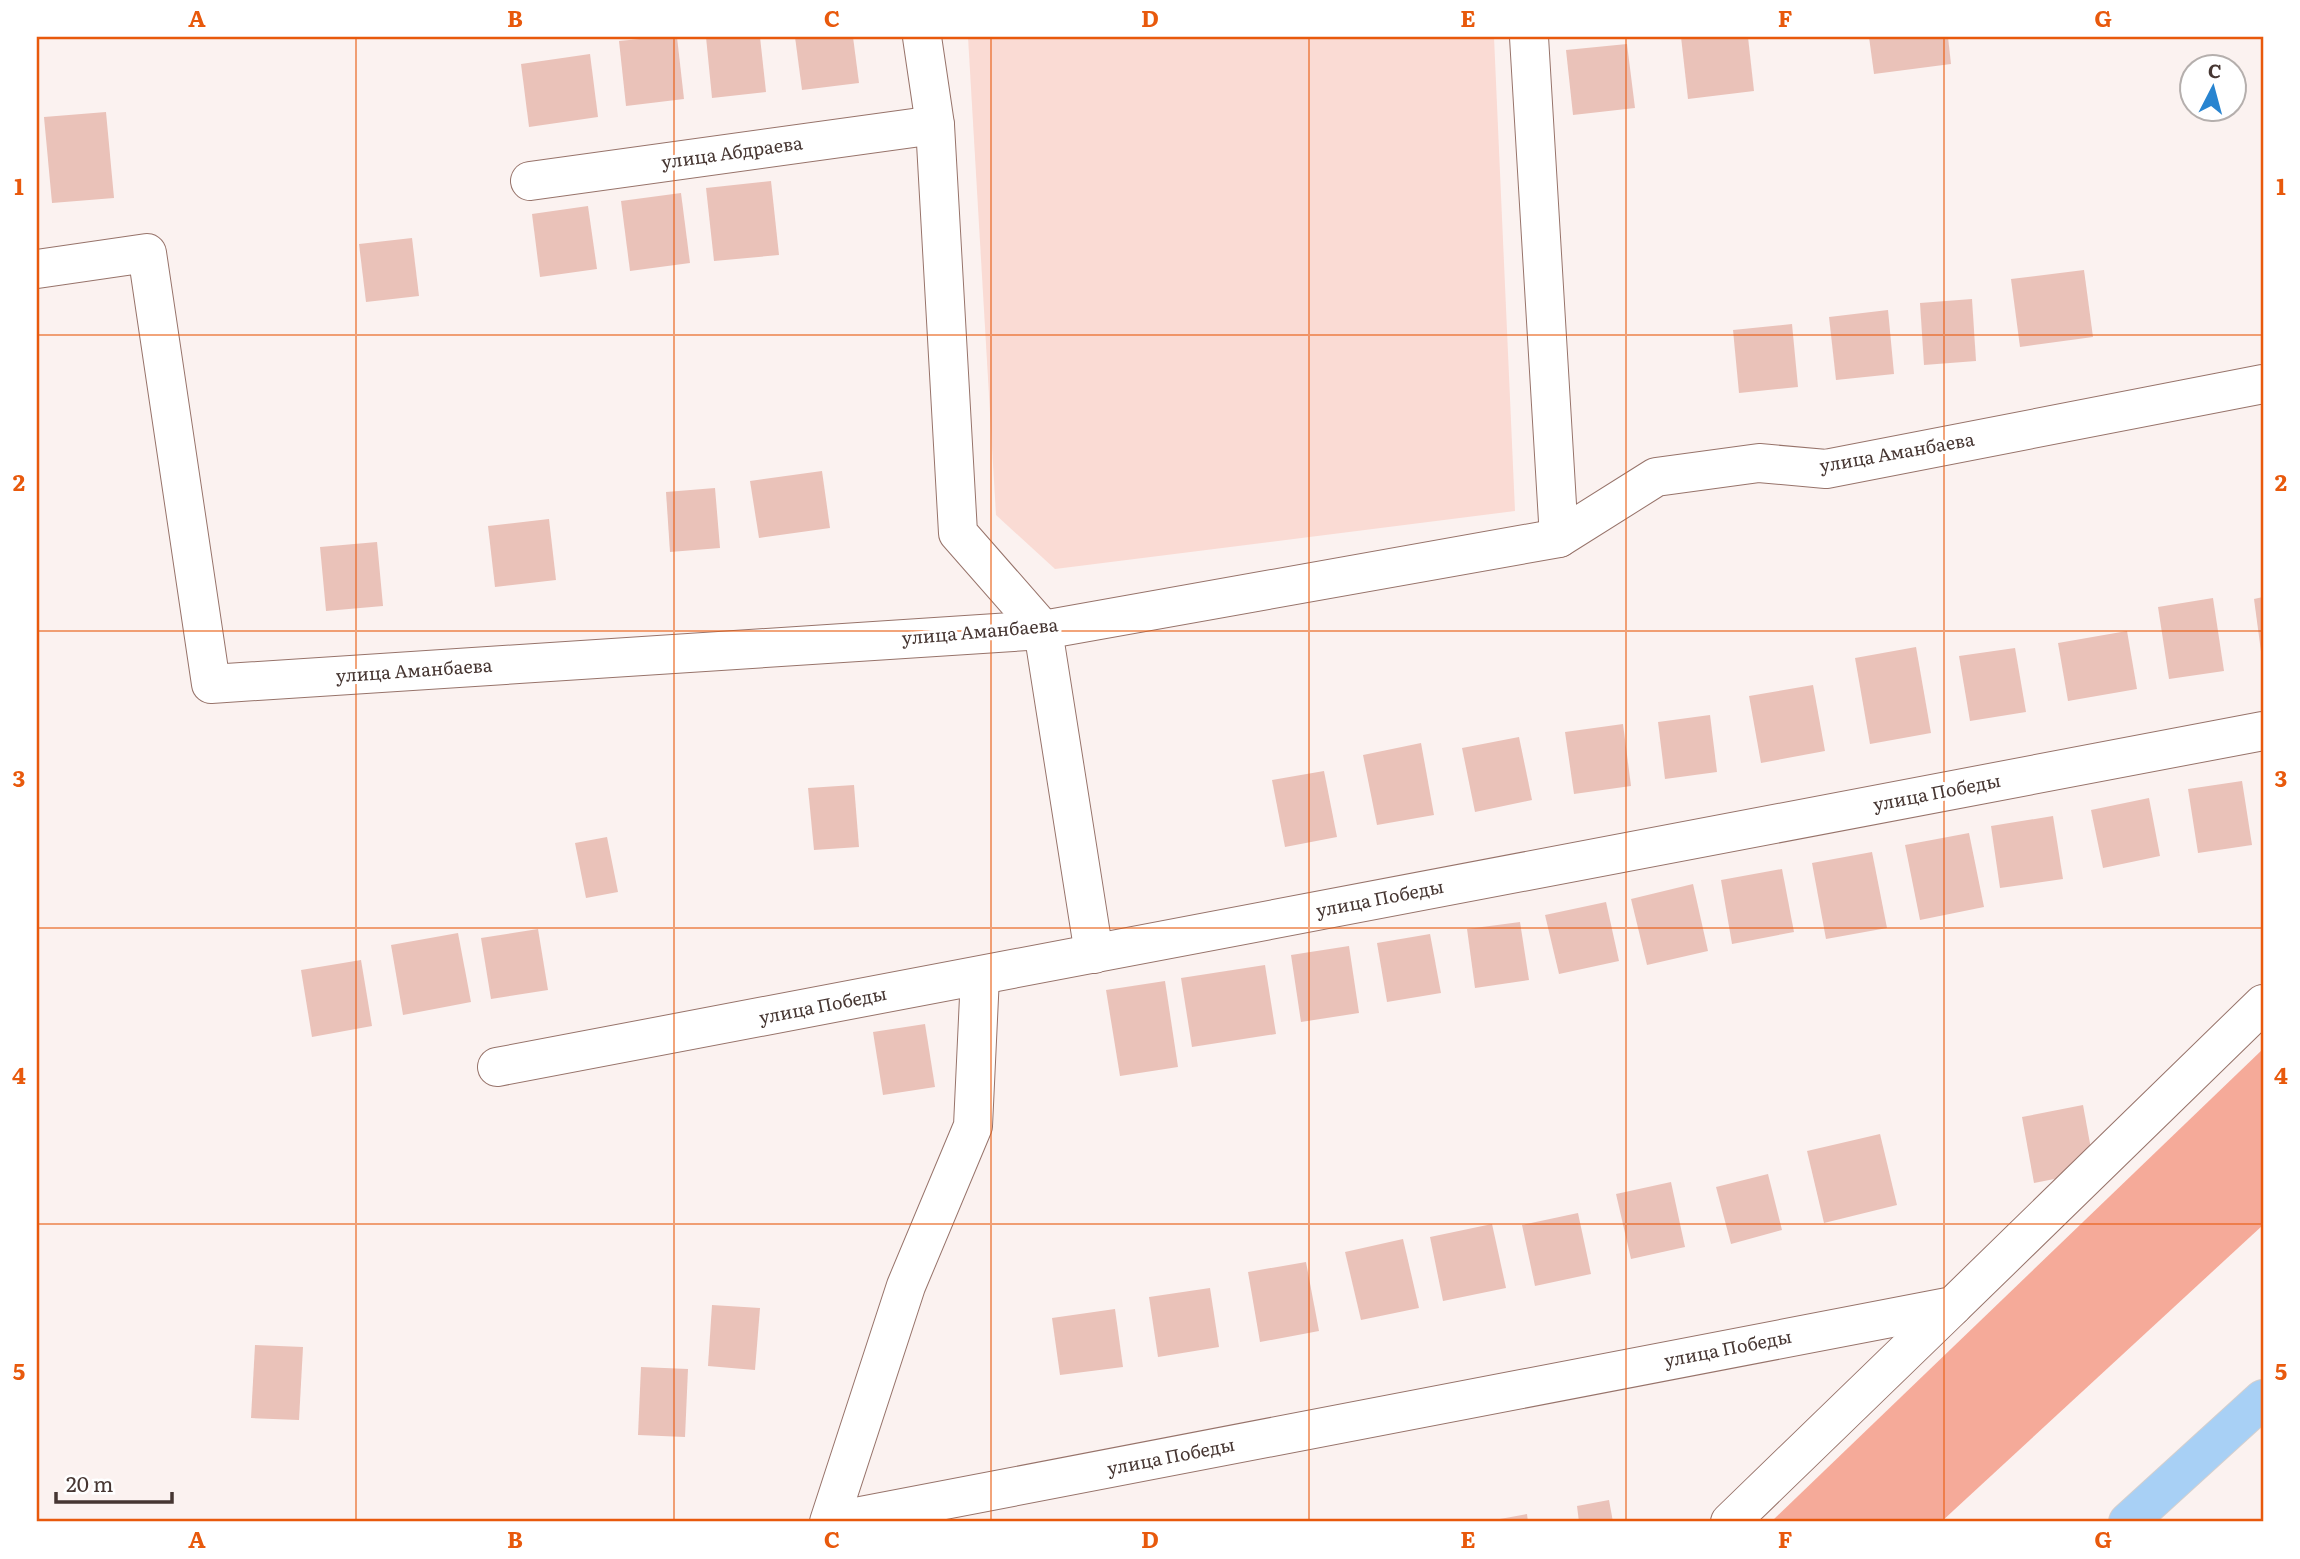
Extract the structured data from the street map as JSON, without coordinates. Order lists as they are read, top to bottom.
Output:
{
  "streets": {
    "street": ["улица Абдраева", "улица Аманбаева", "улица Победы"]
  },
  "scale_bar": "20 m",
  "north": "top",
  "grid": {
    "columns": [
      "A",
      "B",
      "C",
      "D",
      "E",
      "F",
      "G"
    ],
    "rows": [
      "1",
      "2",
      "3",
      "4",
      "5"
    ]
  }
}
